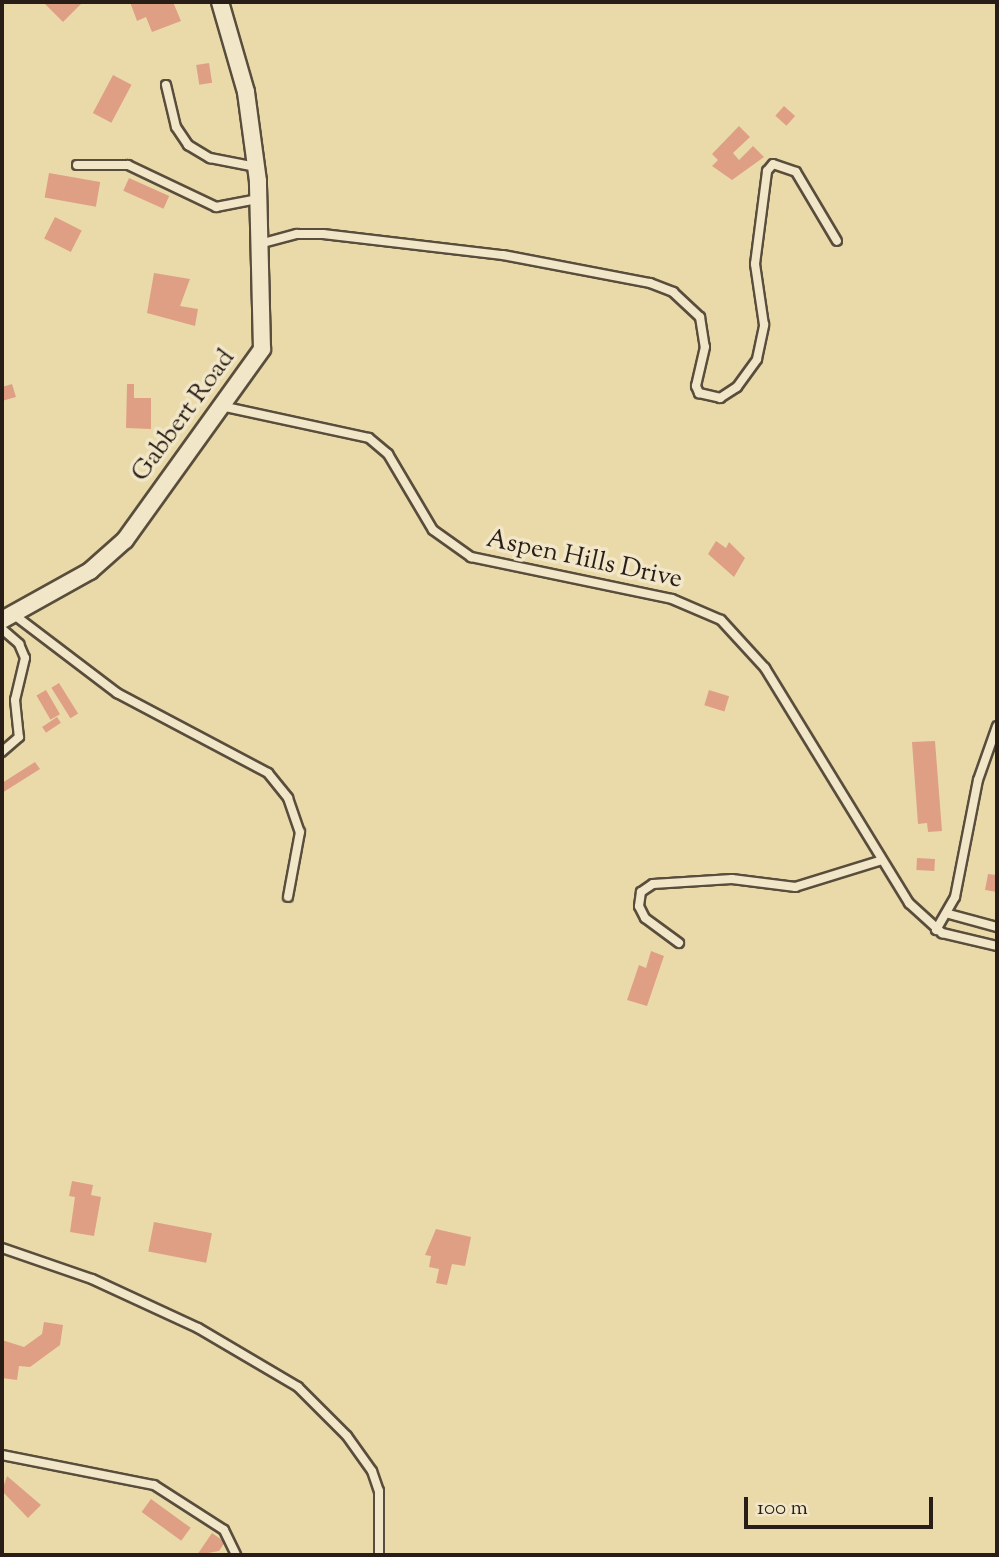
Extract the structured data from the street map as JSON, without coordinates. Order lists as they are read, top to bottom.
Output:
{
  "streets": {
    "street": ["Gabbert Road"],
    "lane": ["Aspen Hills Drive"]
  },
  "crossings": [
    ["Gabbert Road", "Aspen Hills Drive"]
  ],
  "scale_bar": "100 m"
}
